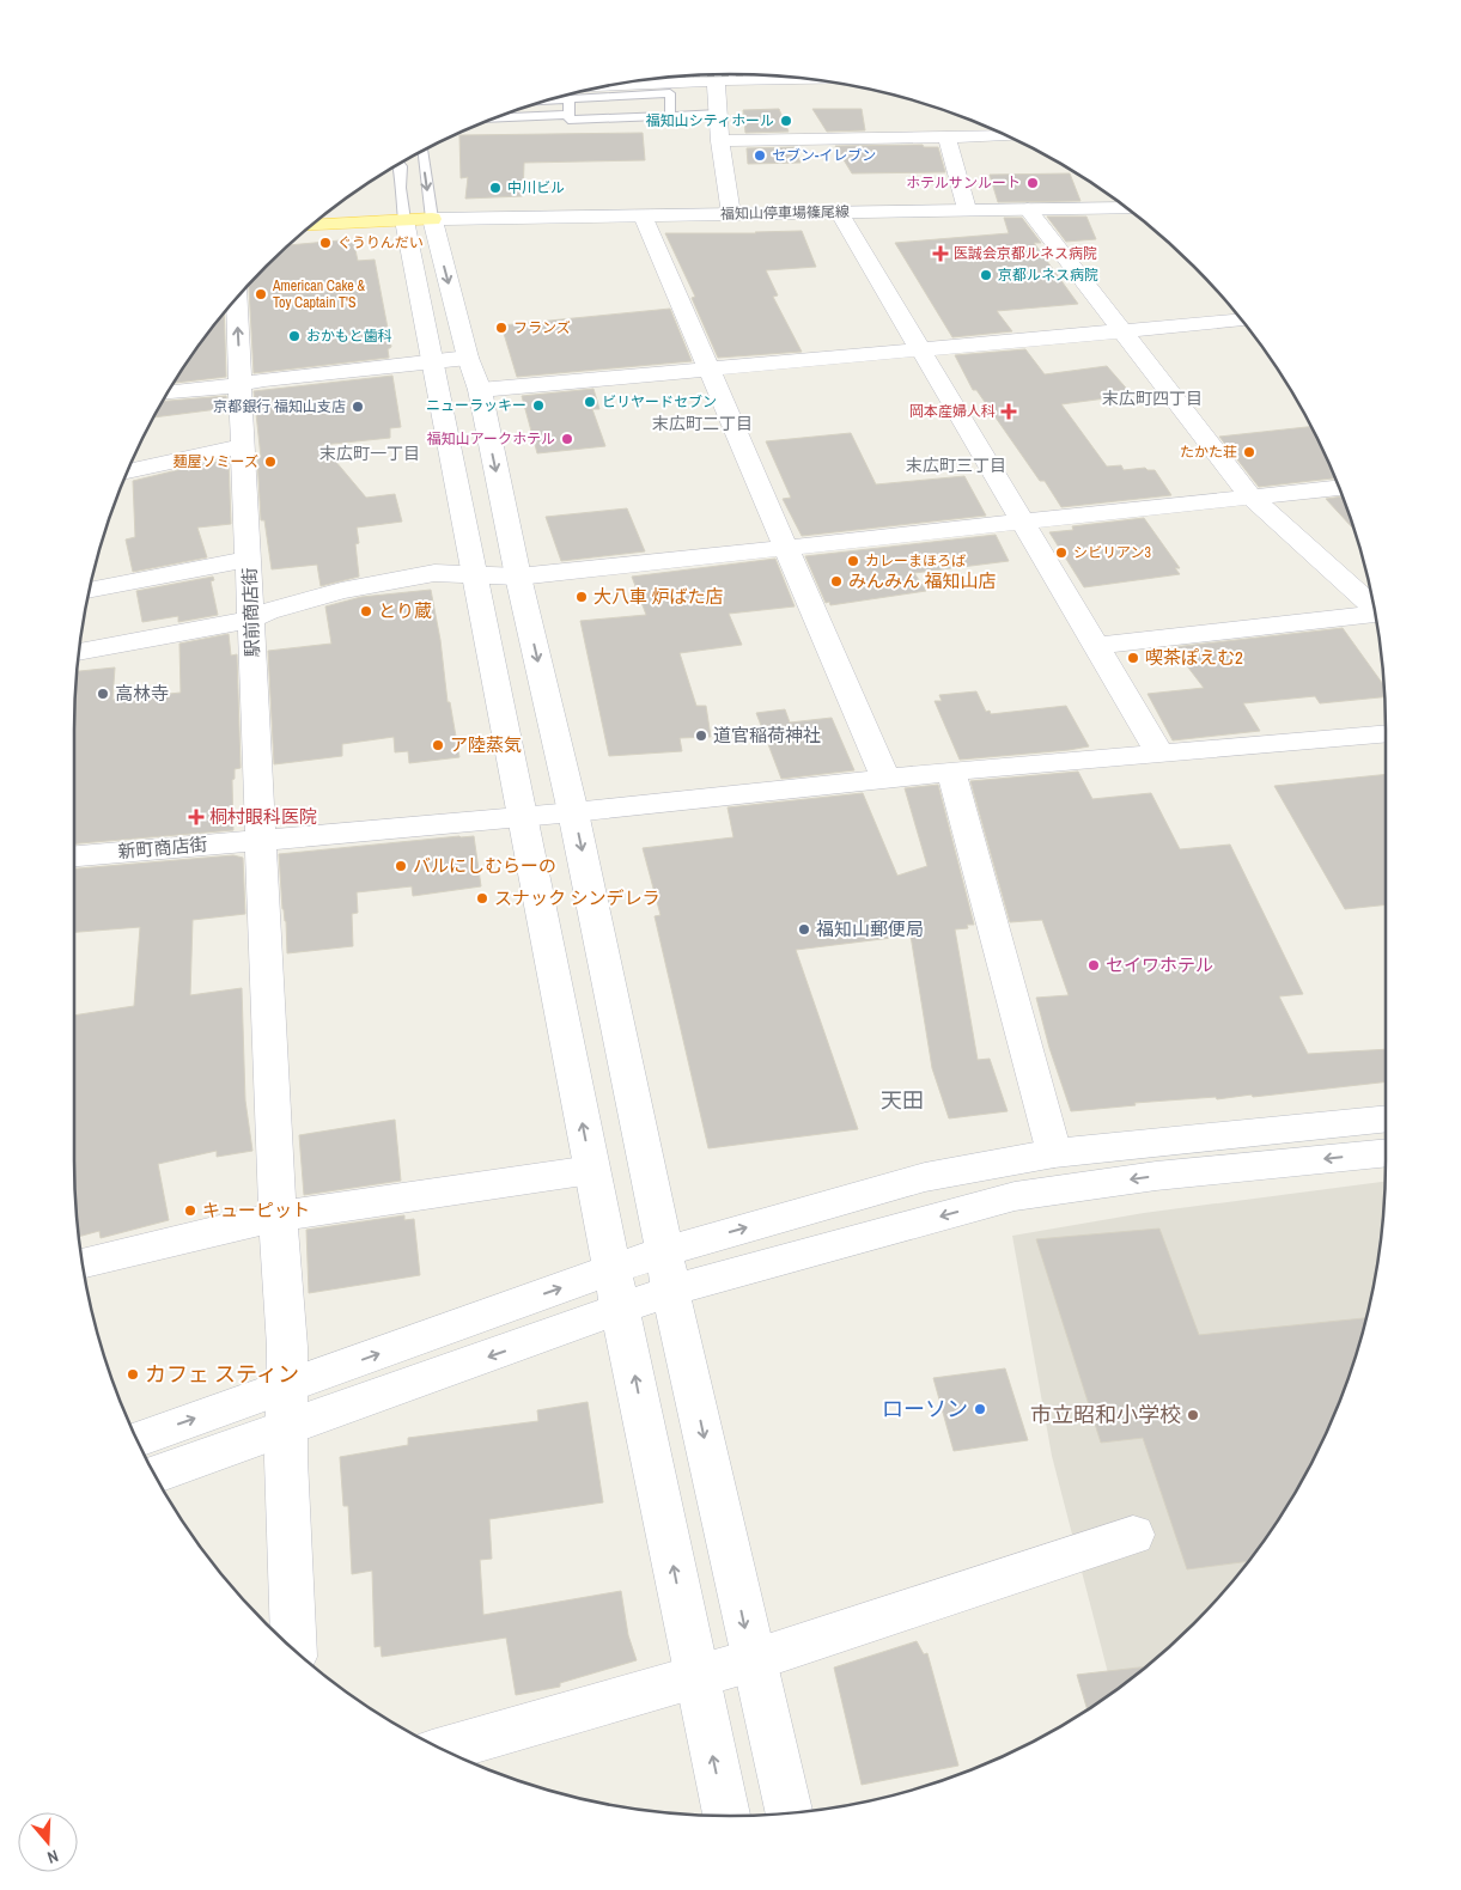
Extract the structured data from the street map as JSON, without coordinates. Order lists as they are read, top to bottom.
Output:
{
  "streets": {
    "street": ["福知山停車場篠尾線", "駅前商店街", "新町商店街"]
  },
  "crossings": [
    ["駅前商店街", "新町商店街"]
  ],
  "districts": [
    "末広町四丁目",
    "末広町二丁目",
    "末広町一丁目",
    "末広町三丁目",
    "天田"
  ],
  "places": {
    "other": [
      "福知山シティホール",
      "セブン-イレブン",
      "ホテルサンルート",
      "中川ビル",
      "ぐうりんだい",
      "京都ルネス病院",
      "American Cake & Toy Captain T'S",
      "フランズ",
      "おかもと歯科",
      "ビリヤードセブン",
      "ニューラッキー",
      "京都銀行 福知山支店",
      "福知山アークホテル",
      "たかた荘",
      "麺屋ソミーズ",
      "シビリアン3",
      "カレーまほろば",
      "みんみん 福知山店",
      "大八車 炉ばた店",
      "とり蔵",
      "喫茶ぽえむ2",
      "高林寺",
      "道官稲荷神社",
      "ア陸蒸気",
      "バルにしむらーの",
      "スナック シンデレラ",
      "福知山郵便局",
      "セイワホテル",
      "キューピット",
      "カフェ スティン",
      "ローソン",
      "市立昭和小学校"
    ],
    "health": ["医誠会京都ルネス病院", "岡本産婦人科", "桐村眼科医院"]
  },
  "north": "bottom"
}
